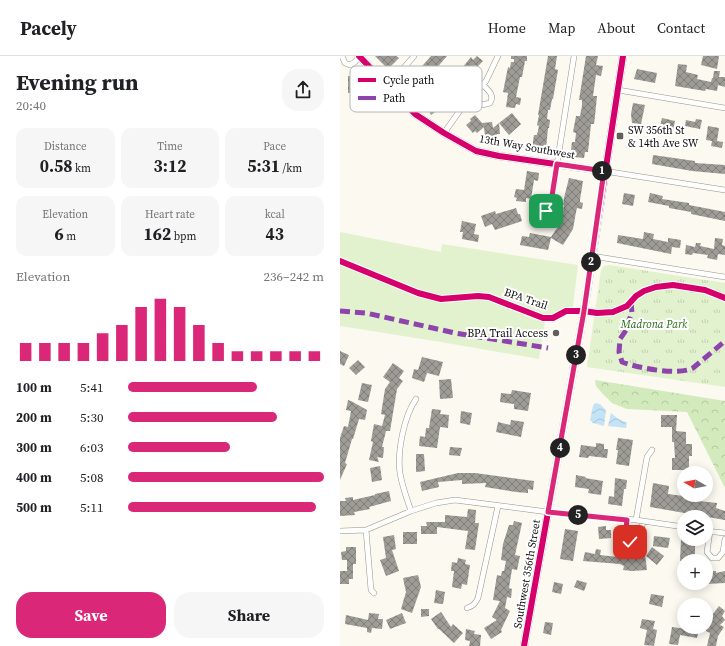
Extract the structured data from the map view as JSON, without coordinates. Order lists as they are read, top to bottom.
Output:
{
  "streets": {
    "main road": ["13th Way Southwest", "Southwest 356th Street"],
    "cycle path": ["BPA Trail"]
  },
  "crossings": [
    ["13th Way Southwest", "Southwest 356th Street"]
  ],
  "parks": ["Madrona Park"],
  "places": {
    "transit": ["SW 356th St & 14th Ave SW"],
    "other": ["BPA Trail Access"]
  },
  "legend": ["Cycle path", "Path"],
  "north": "left",
  "page": {
    "header": "Pacely",
    "nav": [
      "Home",
      "Map",
      "About",
      "Contact"
    ],
    "heading": ["Evening run", "20:40"],
    "stats": [
      ["Distance", "0.58 km"],
      ["Time", "3:12"],
      ["Pace", "5:31 /km"],
      ["Elevation", "6 m"],
      ["Heart rate", "162 bpm"],
      ["kcal", "43"]
    ],
    "pins": [
      "1",
      "2",
      "3",
      "4",
      "5"
    ],
    "chart": ["Elevation", "236–242 m"],
    "list": [
      {
        "name": "100 m",
        "note": "5:41"
      },
      {
        "name": "200 m",
        "note": "5:30"
      },
      {
        "name": "300 m",
        "note": "6:03"
      },
      {
        "name": "400 m",
        "note": "5:08"
      },
      {
        "name": "500 m",
        "note": "5:11"
      }
    ],
    "map_buttons": ["+", "−"],
    "buttons": ["Save", "Share"]
  }
}
